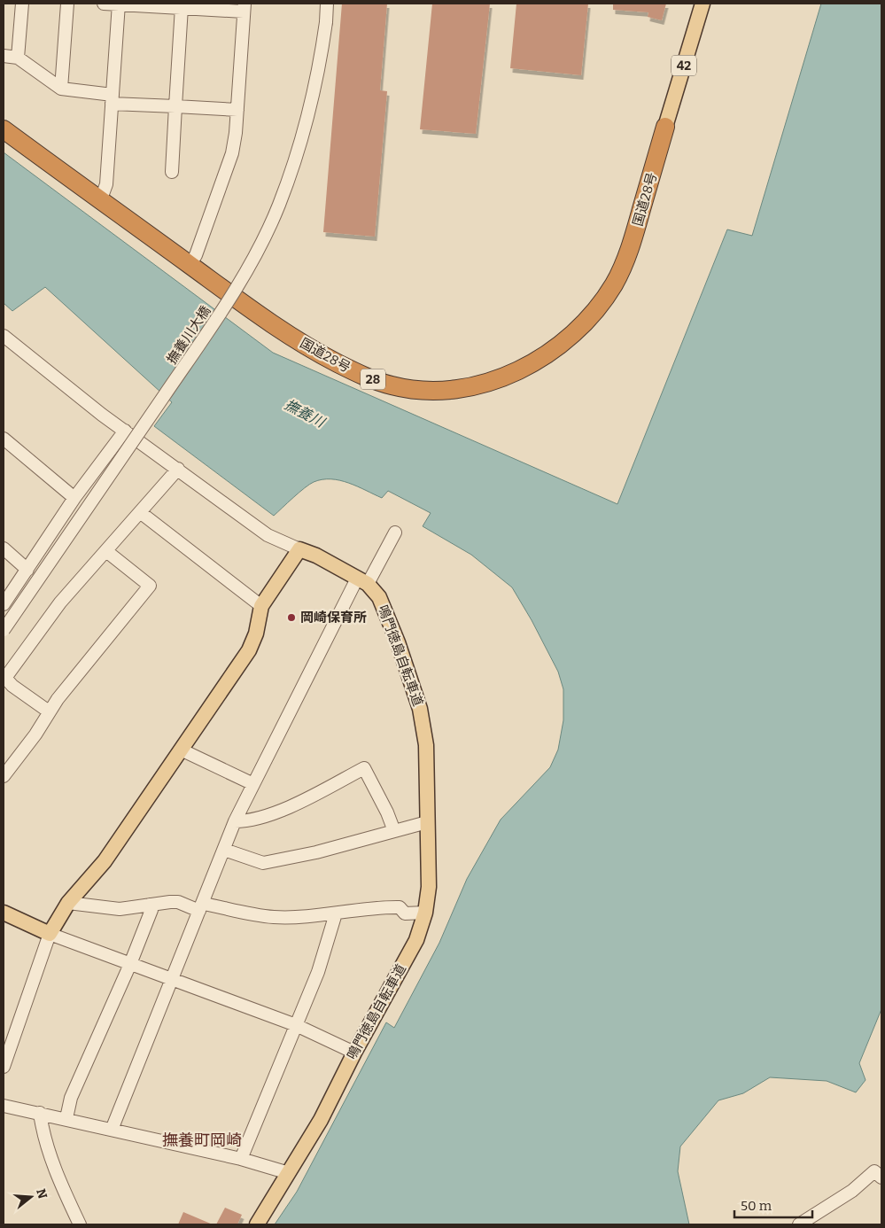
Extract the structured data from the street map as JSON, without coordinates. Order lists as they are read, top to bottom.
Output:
{
  "streets": {
    "highway": ["国道28号", "28"],
    "main road": ["42", "鳴門徳島自転車道"],
    "street": ["撫養川大橋"]
  },
  "crossings": [
    ["42", "国道28号"]
  ],
  "districts": ["撫養町岡崎"],
  "water": ["撫養川"],
  "places": ["岡崎保育所"],
  "scale_bar": "50 m",
  "north": "right"
}
